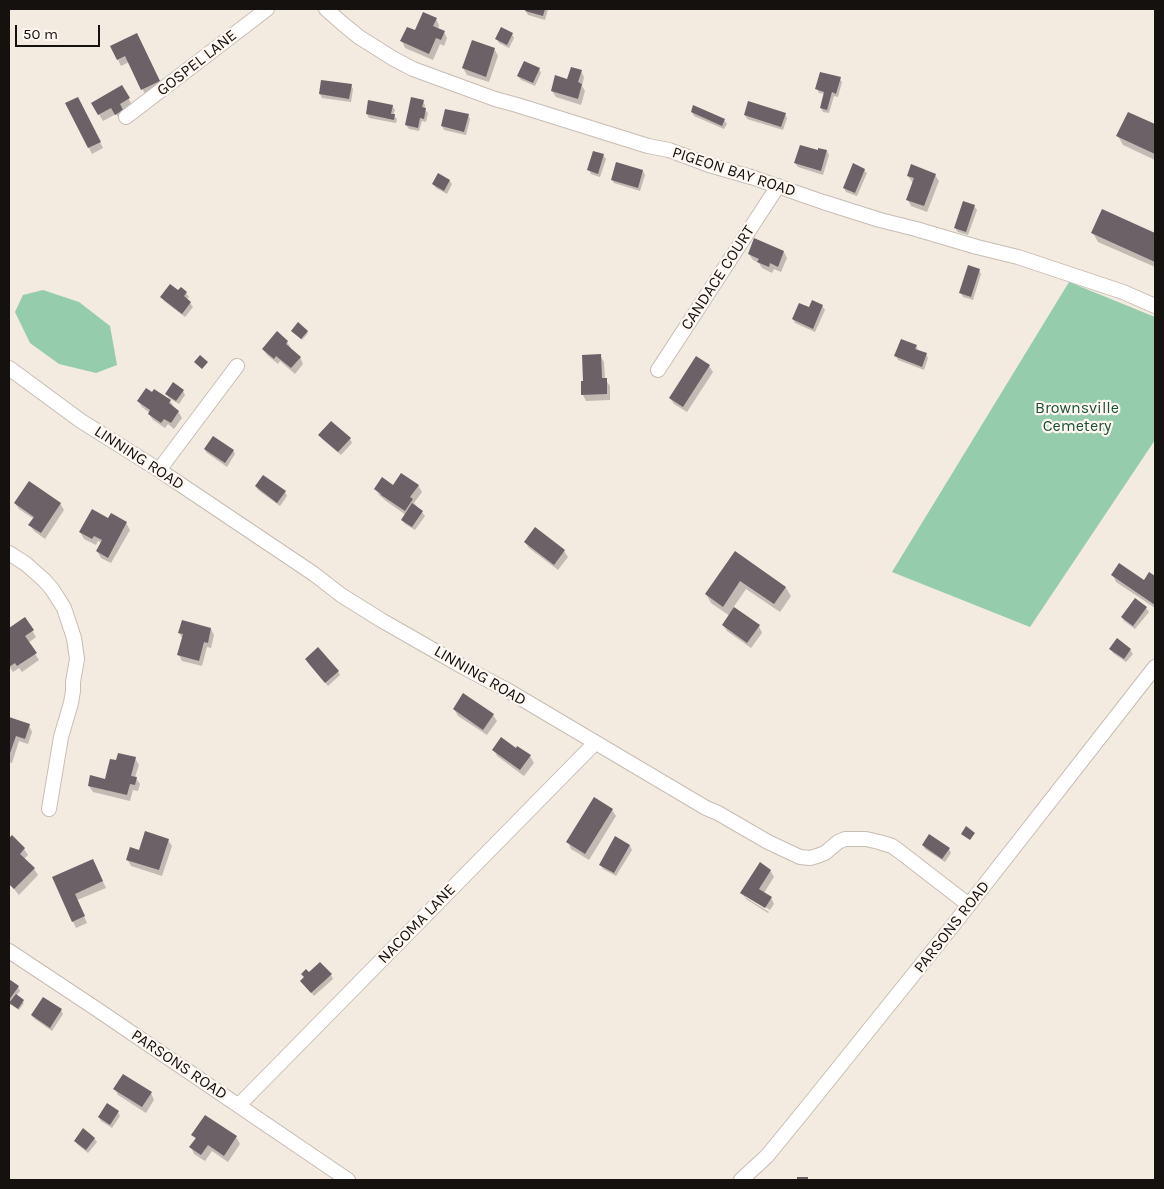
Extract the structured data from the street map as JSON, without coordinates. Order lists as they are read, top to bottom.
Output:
{
  "streets": {
    "street": [
      "GOSPEL LANE",
      "PIGEON BAY ROAD",
      "CANDACE COURT",
      "LINNING ROAD",
      "NACOMA LANE",
      "PARSONS ROAD"
    ]
  },
  "crossings": [
    ["PIGEON BAY ROAD", "CANDACE COURT"],
    ["LINNING ROAD", "NACOMA LANE"],
    ["LINNING ROAD", "PARSONS ROAD"],
    ["NACOMA LANE", "PARSONS ROAD"]
  ],
  "parks": ["Brownsville Cemetery"],
  "scale_bar": "50 m"
}
